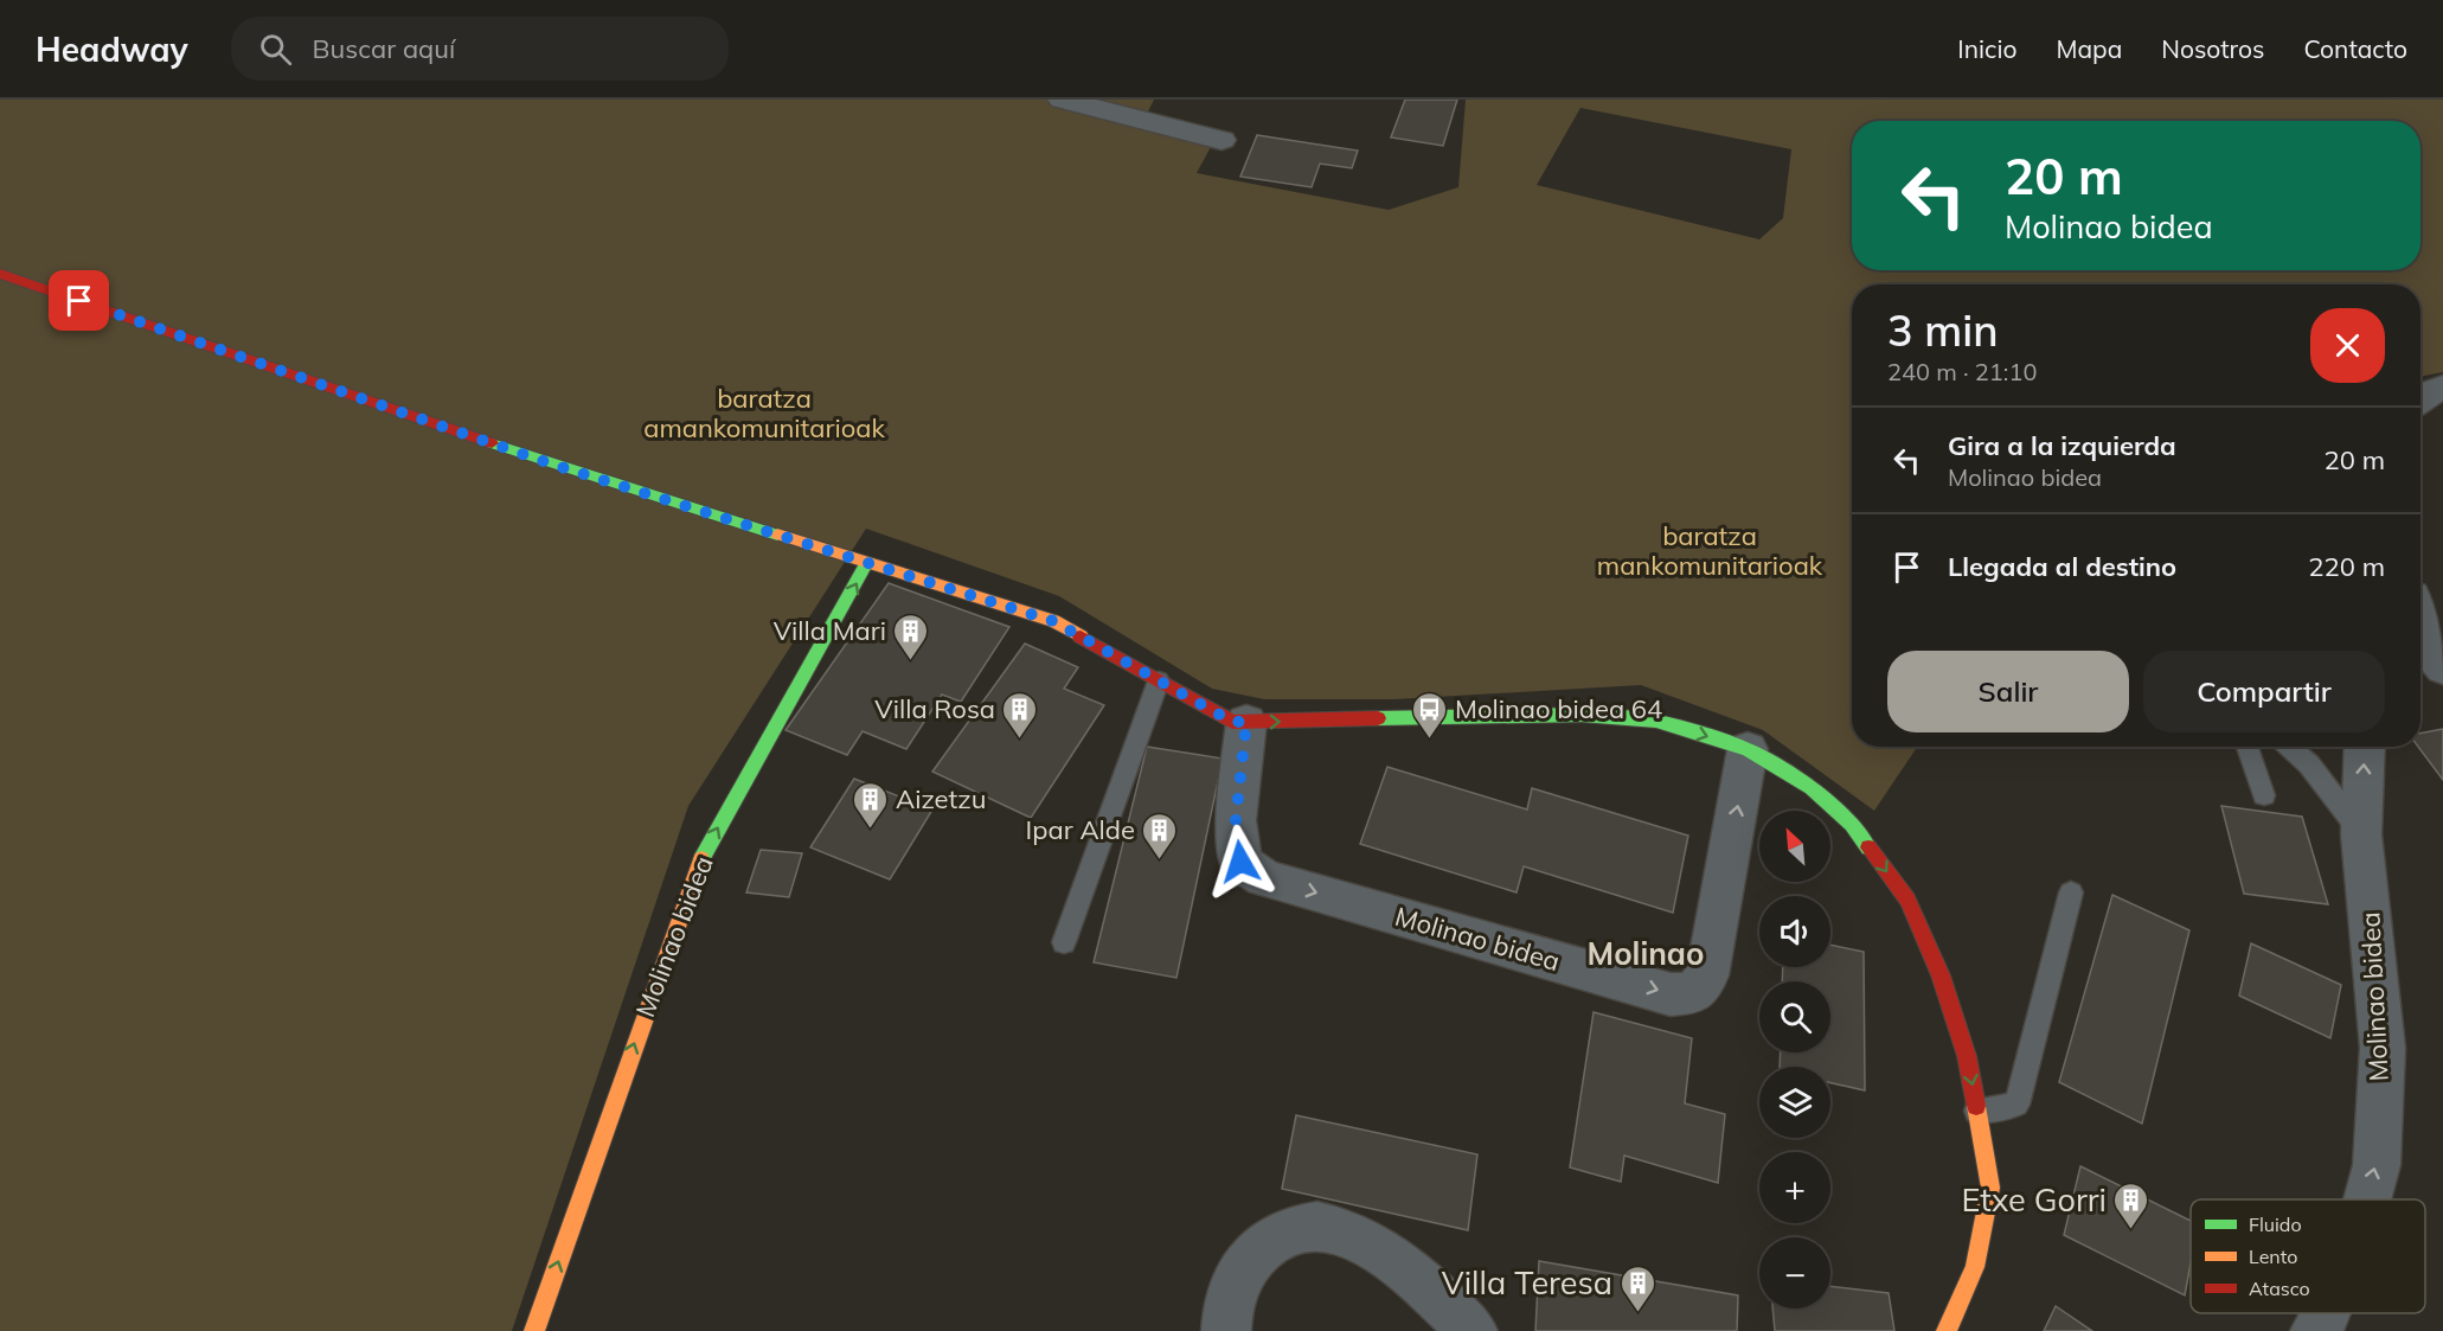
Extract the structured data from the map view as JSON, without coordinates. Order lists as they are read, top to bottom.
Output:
{
  "streets": {
    "street": ["Molinao bidea"]
  },
  "districts": ["Molinao"],
  "parks": ["baratza amankomunitarioak", "baratza mankomunitarioak"],
  "places": {
    "building": [
      "Villa Mari",
      "Villa Rosa",
      "Aizetzu",
      "Ipar Alde",
      "Etxe Gorri",
      "Villa Teresa"
    ],
    "bus stop": ["Molinao bidea 64"]
  },
  "legend": ["Fluido", "Lento", "Atasco"],
  "north": "top left",
  "page": {
    "header": "Headway",
    "search": "Buscar aquí",
    "nav": [
      "Inicio",
      "Mapa",
      "Nosotros",
      "Contacto"
    ],
    "turn": ["20 m", "Molinao bidea"],
    "heading": ["3 min", "240 m · 21:10"],
    "list": [
      {
        "name": "Gira a la izquierda",
        "note": "Molinao bidea",
        "value": "20 m"
      },
      {
        "name": "Llegada al destino",
        "value": "220 m"
      }
    ],
    "buttons": ["Salir", "Compartir"],
    "map_buttons": ["+", "−"]
  }
}
